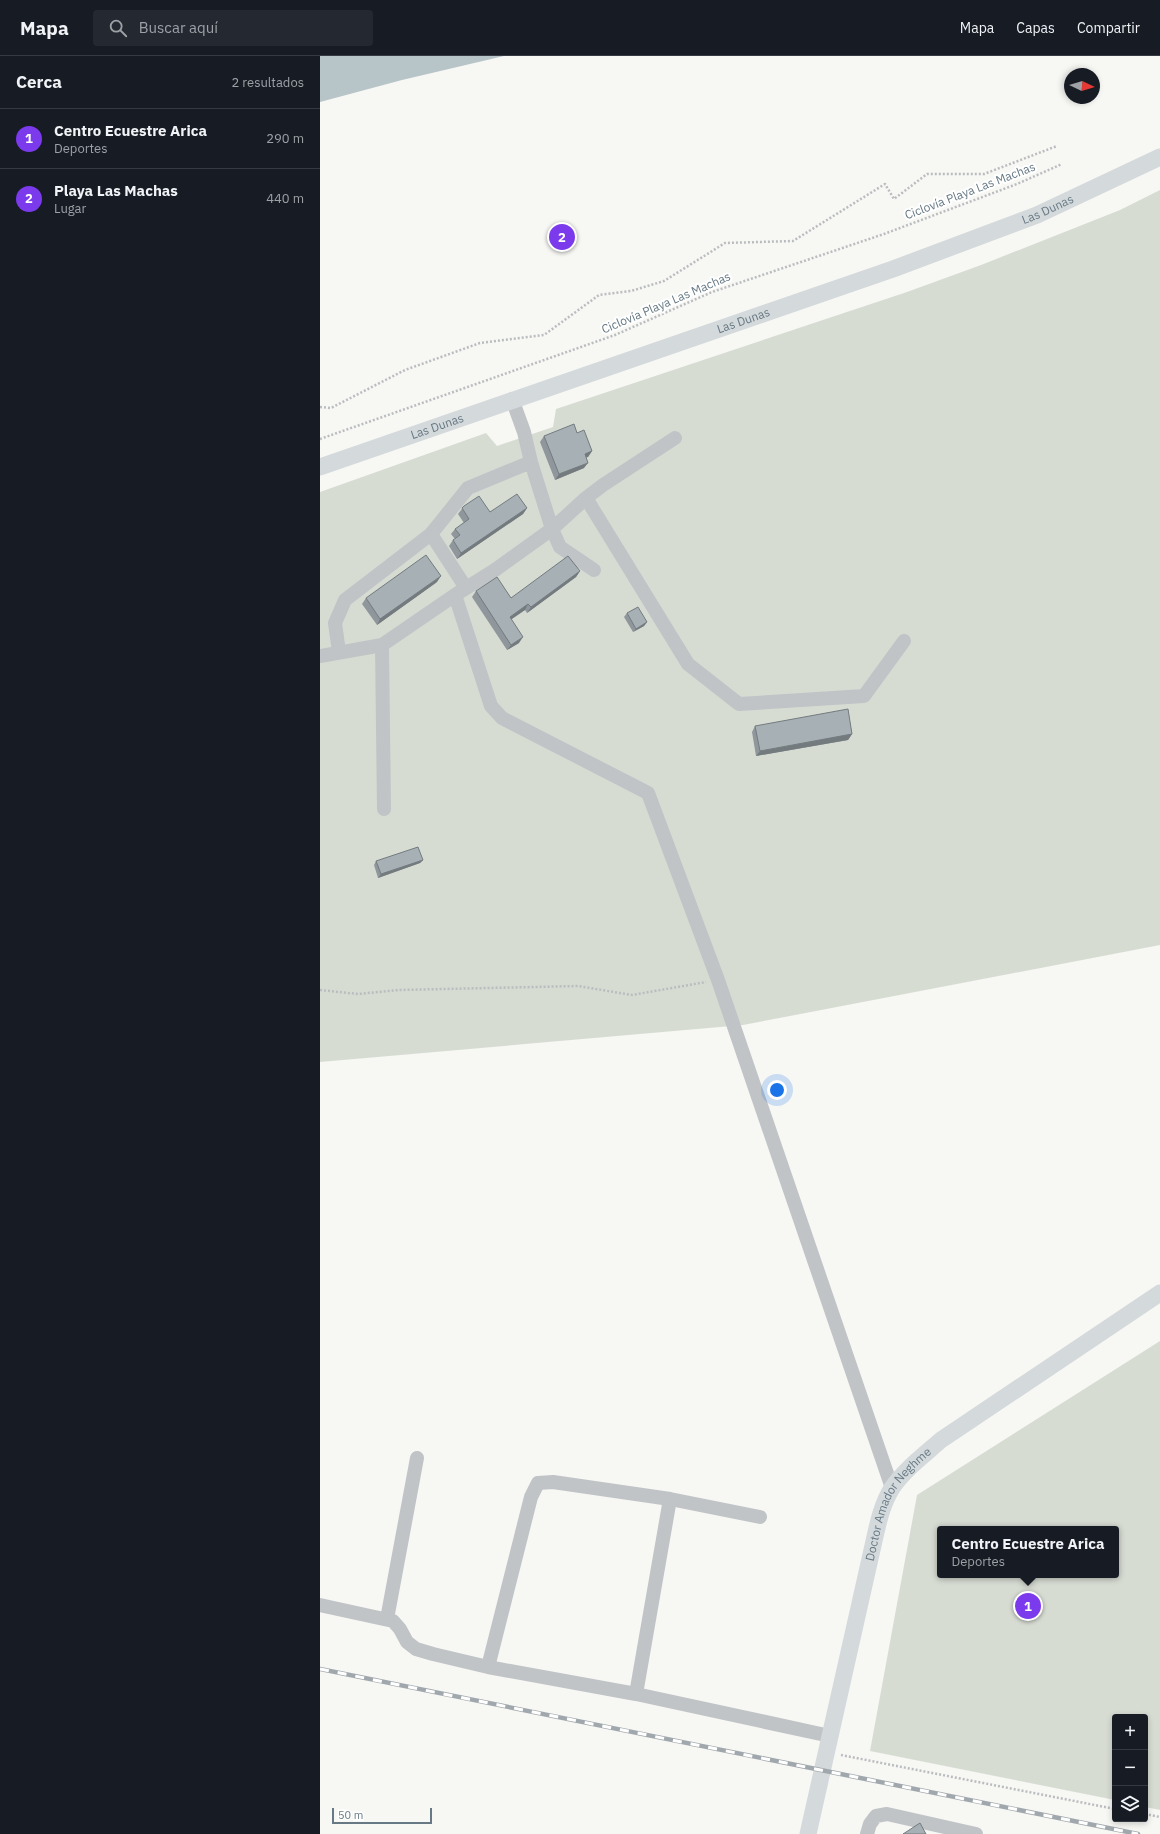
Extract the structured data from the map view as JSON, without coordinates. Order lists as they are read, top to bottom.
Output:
{
  "streets": {
    "main road": ["Las Dunas", "Doctor Amador Neghme"],
    "path": ["Ciclovía Playa Las Machas"]
  },
  "scale_bar": "50 m",
  "north": "right",
  "page": {
    "header": "Mapa",
    "search": "Buscar aquí",
    "nav": ["Mapa", "Capas", "Compartir"],
    "heading": ["Cerca", "2 resultados"],
    "list": [
      {
        "mark": "1",
        "name": "Centro Ecuestre Arica",
        "note": "Deportes",
        "value": "290 m"
      },
      {
        "mark": "2",
        "name": "Playa Las Machas",
        "note": "Lugar",
        "value": "440 m"
      }
    ],
    "pins": ["2", "1"],
    "popup": ["Centro Ecuestre Arica", "Deportes"],
    "map_buttons": ["+", "−"],
    "scale": "50 m"
  }
}
